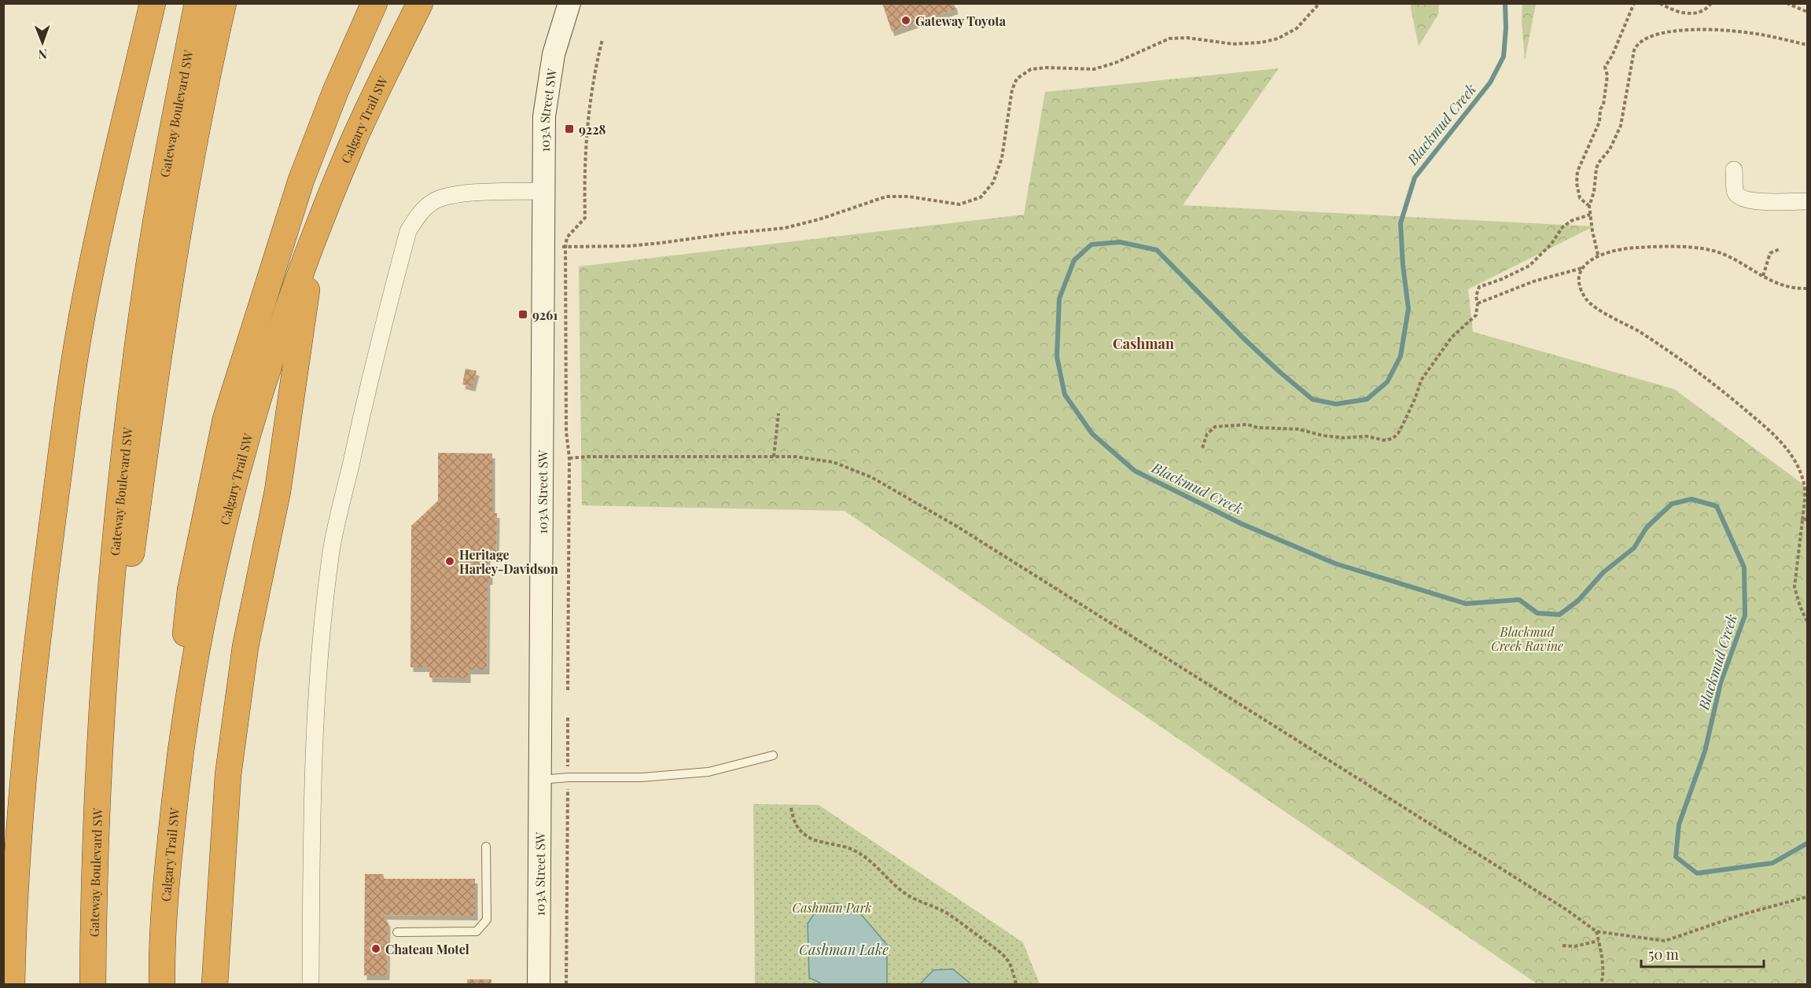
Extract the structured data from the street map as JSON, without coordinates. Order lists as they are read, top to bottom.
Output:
{
  "streets": {
    "highway": ["Gateway Boulevard SW", "Calgary Trail SW"],
    "street": ["103A Street SW"]
  },
  "districts": ["Cashman"],
  "water": ["Blackmud Creek", "Cashman Lake"],
  "parks": ["Blackmud Creek Ravine", "Cashman Park"],
  "places": {
    "other": ["Gateway Toyota", "Heritage Harley-Davidson", "Chateau Motel"],
    "transit": ["9228", "9261"]
  },
  "scale_bar": "50 m",
  "north": "bottom"
}
